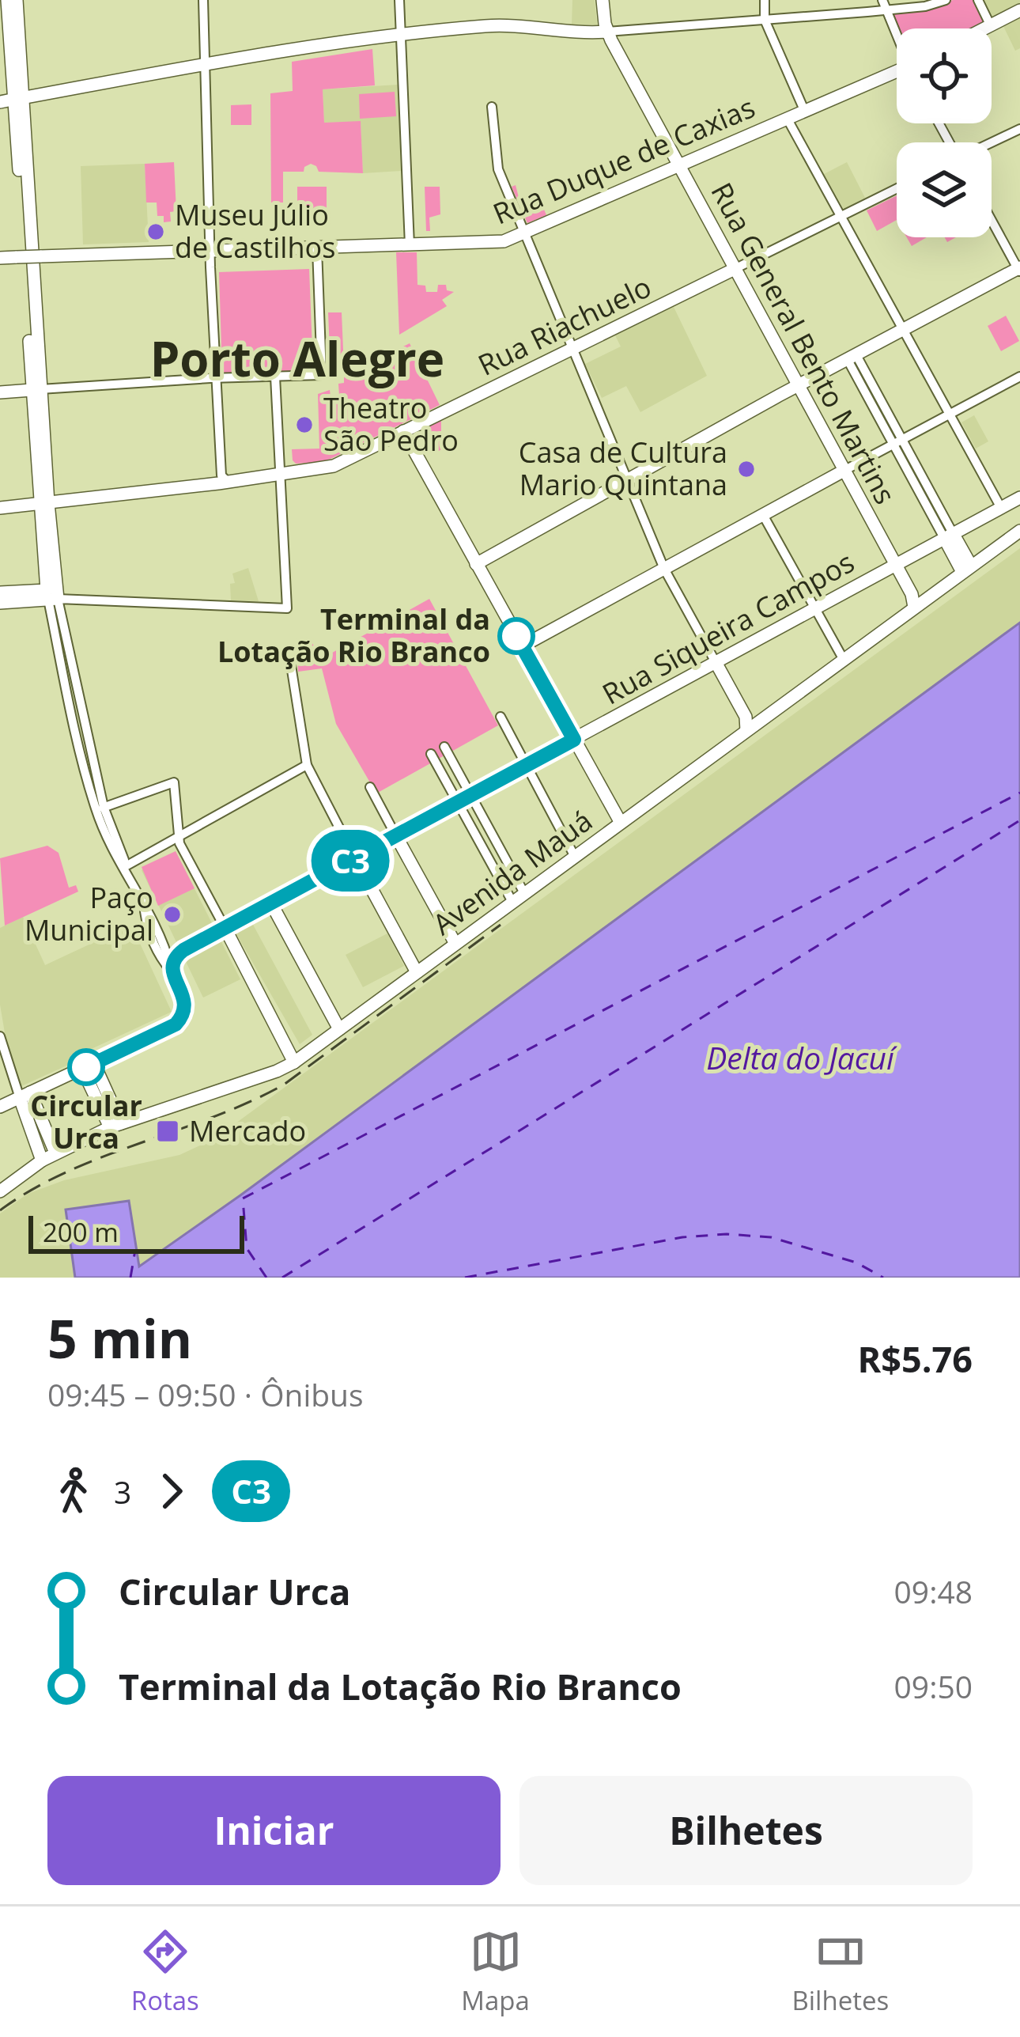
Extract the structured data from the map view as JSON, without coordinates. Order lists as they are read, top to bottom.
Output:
{
  "streets": {
    "street": [
      "Rua Duque de Caxias",
      "Rua Riachuelo",
      "Rua General Bento Martins",
      "Rua Siqueira Campos",
      "Avenida Mauá"
    ]
  },
  "crossings": [
    ["Rua Duque de Caxias", "Rua General Bento Martins"],
    ["Rua Riachuelo", "Rua General Bento Martins"],
    ["Rua General Bento Martins", "Rua Siqueira Campos"],
    ["Rua General Bento Martins", "Avenida Mauá"]
  ],
  "districts": ["Porto Alegre"],
  "water": ["Delta do Jacuí"],
  "places": {
    "other": [
      "Museu Júlio de Castilhos",
      "Theatro São Pedro",
      "Casa de Cultura Mario Quintana",
      "Terminal da Lotação Rio Branco",
      "Paço Municipal",
      "Circular Urca"
    ],
    "transit": ["Mercado"]
  },
  "lines": ["bus line C3"],
  "scale_bar": "200 m",
  "page": {
    "on_map": "C3",
    "scale": "200 m",
    "heading": ["5 min", "09:45 – 09:50 · Ônibus", "R$5.76"],
    "legs": ["3", "C3"],
    "list": [
      {
        "name": "Circular Urca",
        "value": "09:48"
      },
      {
        "name": "Terminal da Lotação Rio Branco",
        "value": "09:50"
      }
    ],
    "buttons": ["Iniciar", "Bilhetes"],
    "tabs": ["Rotas", "Mapa", "Bilhetes"]
  }
}
